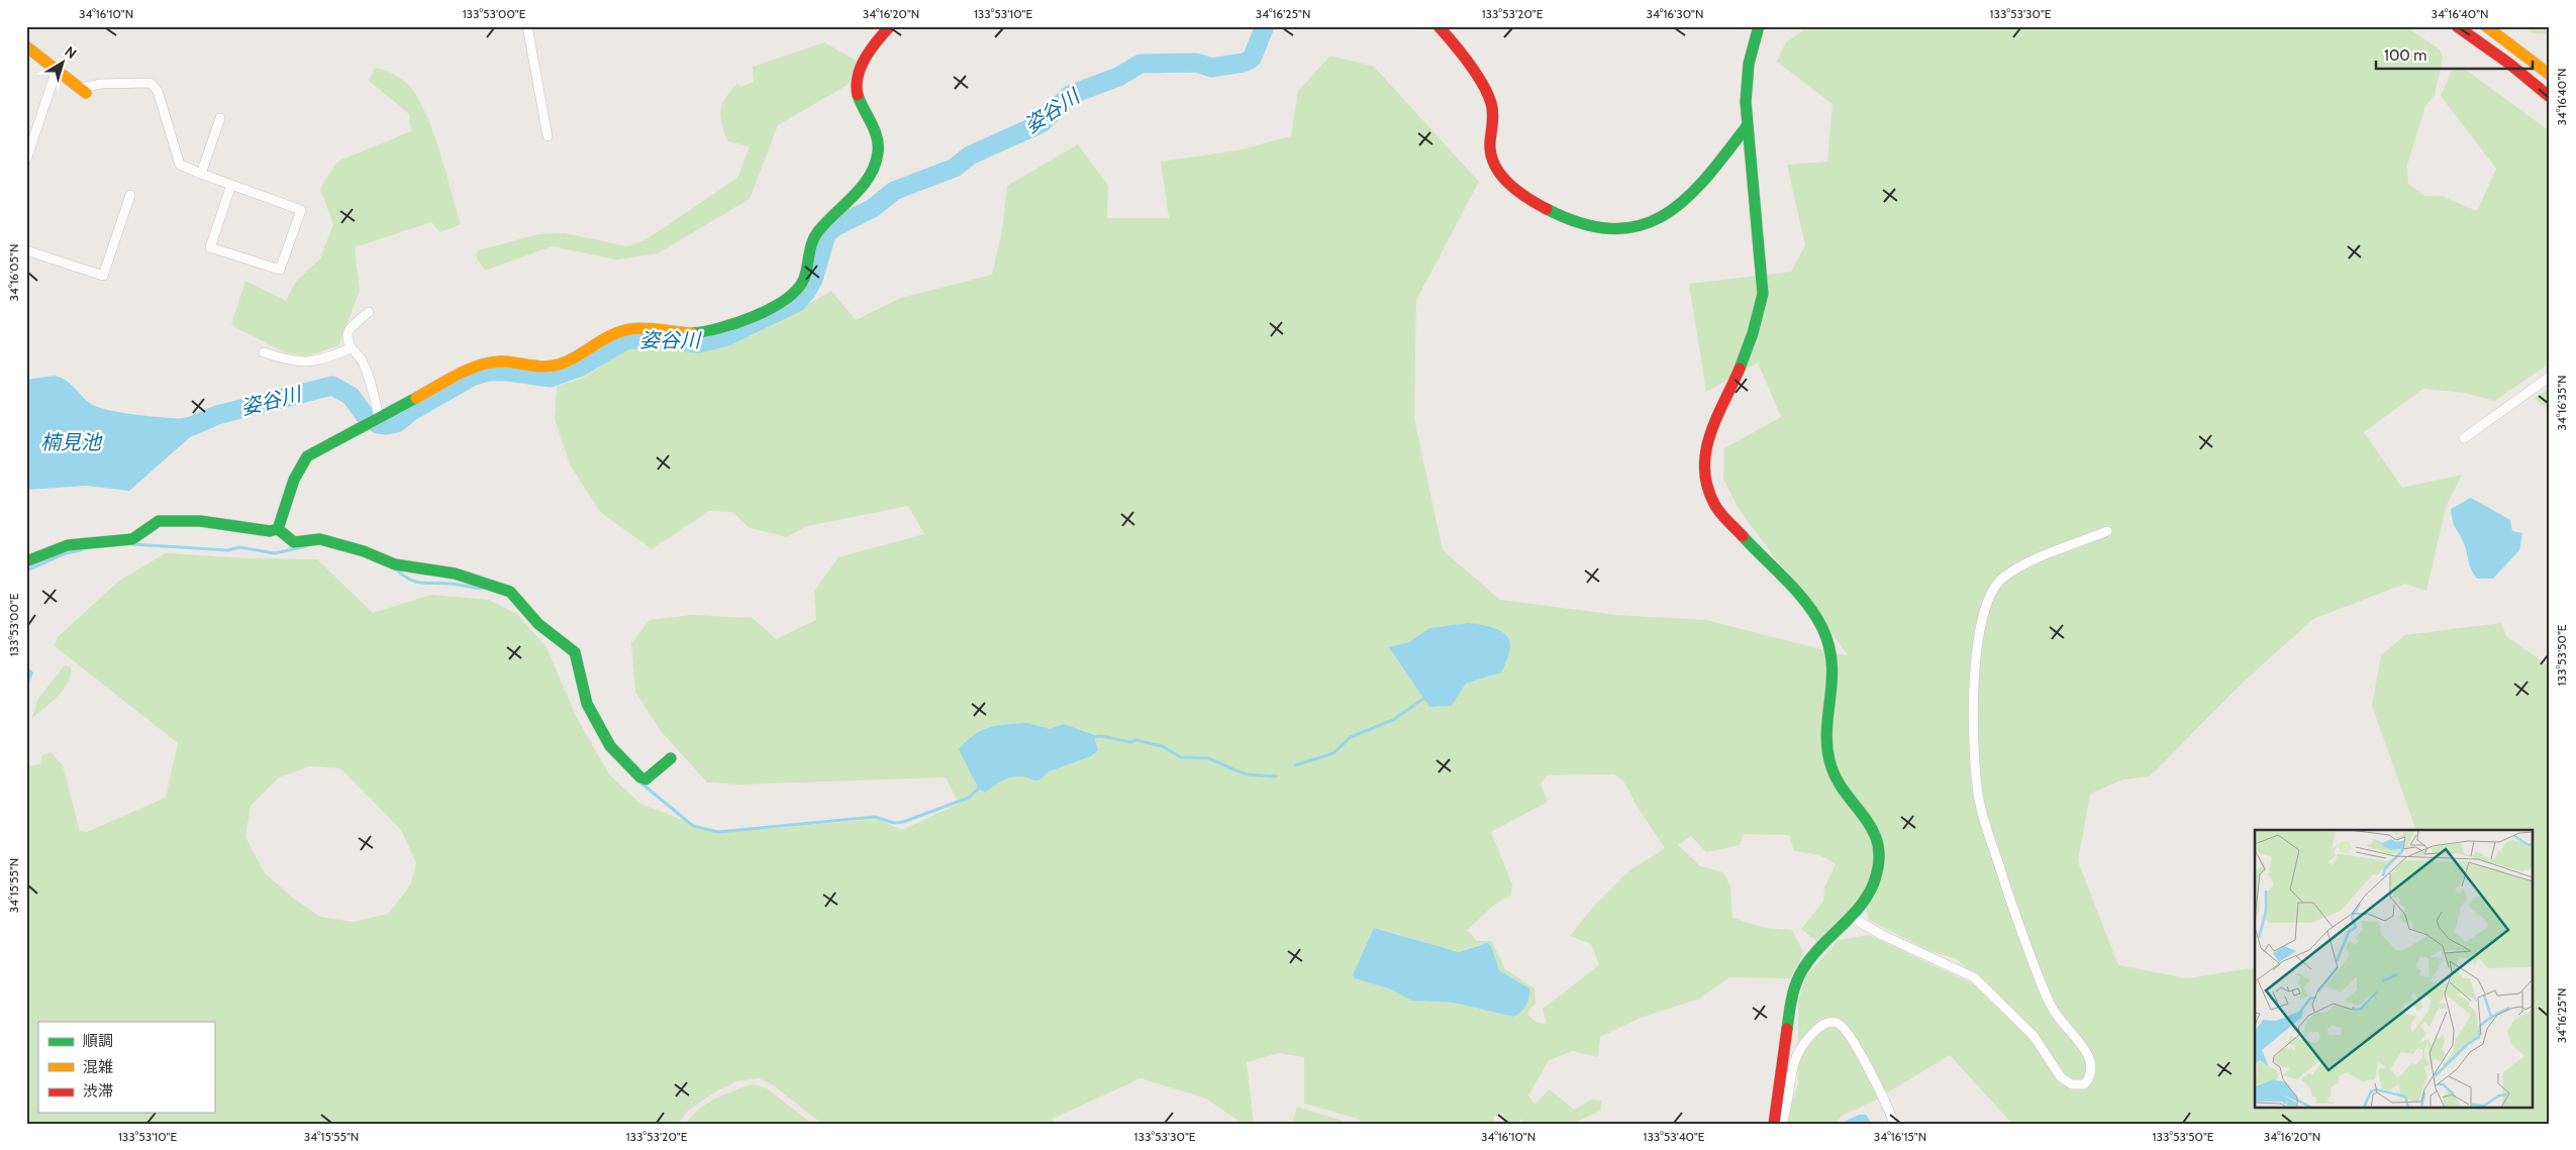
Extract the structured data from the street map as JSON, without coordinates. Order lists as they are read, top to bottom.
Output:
{
  "water": ["姿谷川", "楠見池"],
  "legend": ["順調", "混雑", "渋滞"],
  "scale_bar": "100 m",
  "north": "top right",
  "coordinates": [
    "34°16'10\"N",
    "133°53'00\"E",
    "34°16'20\"N",
    "133°53'10\"E",
    "34°16'25\"N",
    "133°53'20\"E",
    "34°16'30\"N",
    "133°53'30\"E",
    "34°16'40\"N",
    "34°16'05\"N",
    "34°16'35\"N",
    "133°53'50\"E",
    "34°15'55\"N",
    "133°53'40\"E",
    "34°16'15\"N"
  ]
}
